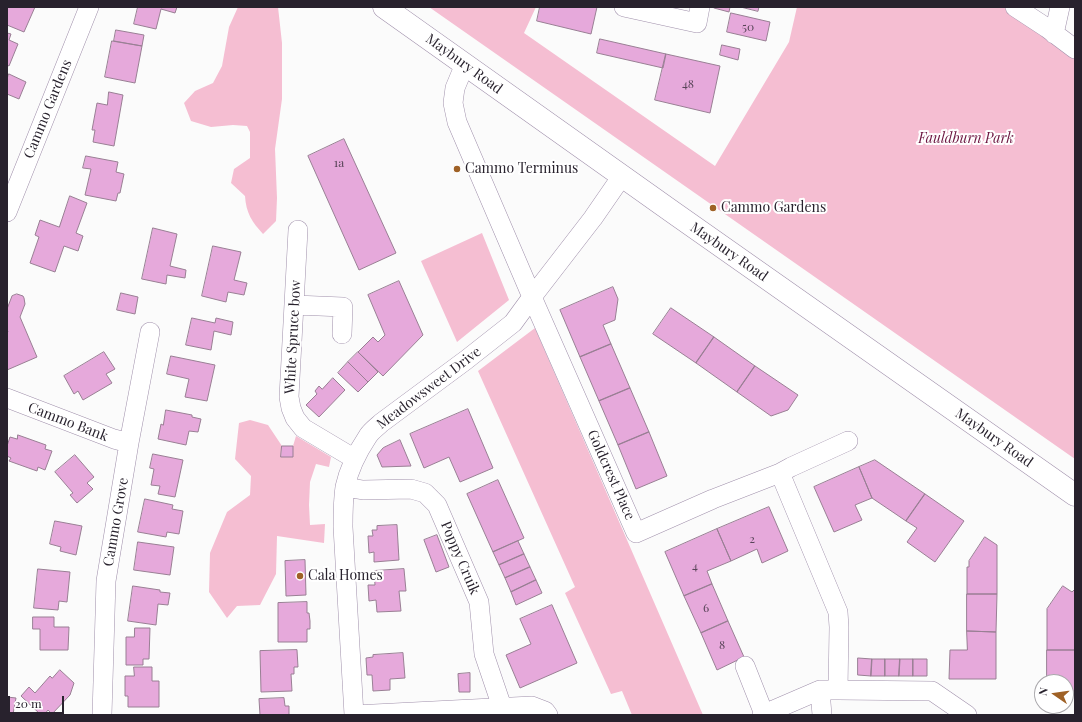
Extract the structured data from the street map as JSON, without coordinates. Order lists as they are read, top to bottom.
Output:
{
  "streets": {
    "main road": ["Maybury Road"],
    "street": [
      "Cammo Gardens",
      "White Spruce bow",
      "Meadowsweet Drive",
      "Cammo Bank",
      "Goldcrest Place",
      "Cammo Grove",
      "Poppy Cruik"
    ]
  },
  "crossings": [
    ["Maybury Road", "Meadowsweet Drive"],
    ["White Spruce bow", "Meadowsweet Drive"],
    ["Meadowsweet Drive", "Goldcrest Place"],
    ["Meadowsweet Drive", "Poppy Cruik"],
    ["Cammo Bank", "Cammo Grove"]
  ],
  "parks": ["Fauldburn Park"],
  "places": ["Cammo Terminus", "Cammo Gardens", "Cala Homes"],
  "house_numbers": [
    "50",
    "48",
    "1a",
    "2",
    "4",
    "6",
    "8"
  ],
  "scale_bar": "20 m",
  "north": "left"
}
